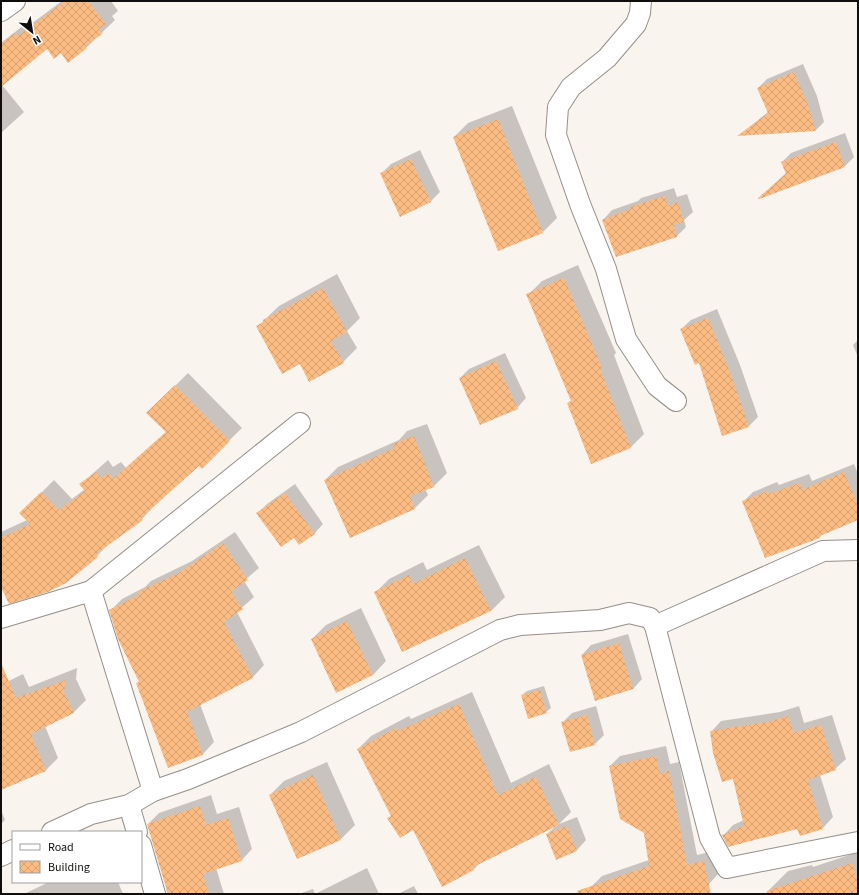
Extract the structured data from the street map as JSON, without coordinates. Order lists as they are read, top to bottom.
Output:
{
  "legend": ["Road", "Building"],
  "north": "bottom right"
}
